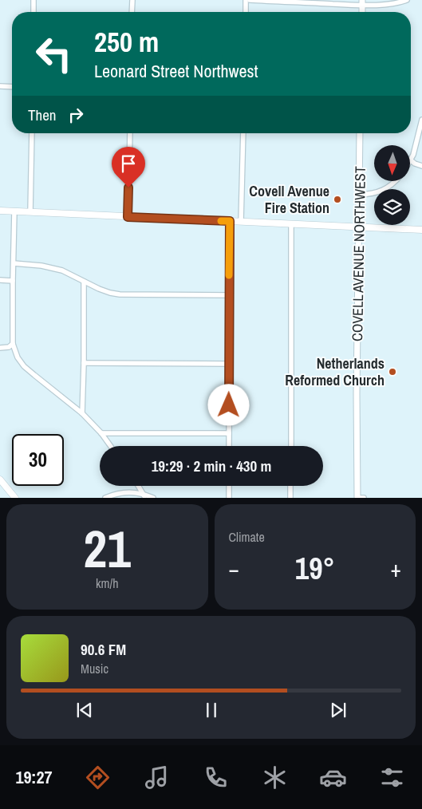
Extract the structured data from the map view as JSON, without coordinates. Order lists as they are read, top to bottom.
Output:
{
  "streets": {
    "street": ["COVELL AVENUE NORTHWEST"]
  },
  "places": ["Covell Avenue Fire Station", "Netherlands Reformed Church"],
  "north": "bottom",
  "page": {
    "turn": ["250 m", "Leonard Street Northwest"],
    "then": "Then",
    "limit": "30",
    "trip": "19:29 · 2 min · 430 m",
    "tile": [
      ["21", "km/h"],
      "Climate"
    ],
    "heat": ["−", "19°", "+"],
    "song": ["90.6 FM", "Music"],
    "tabs": "19:27"
  }
}
